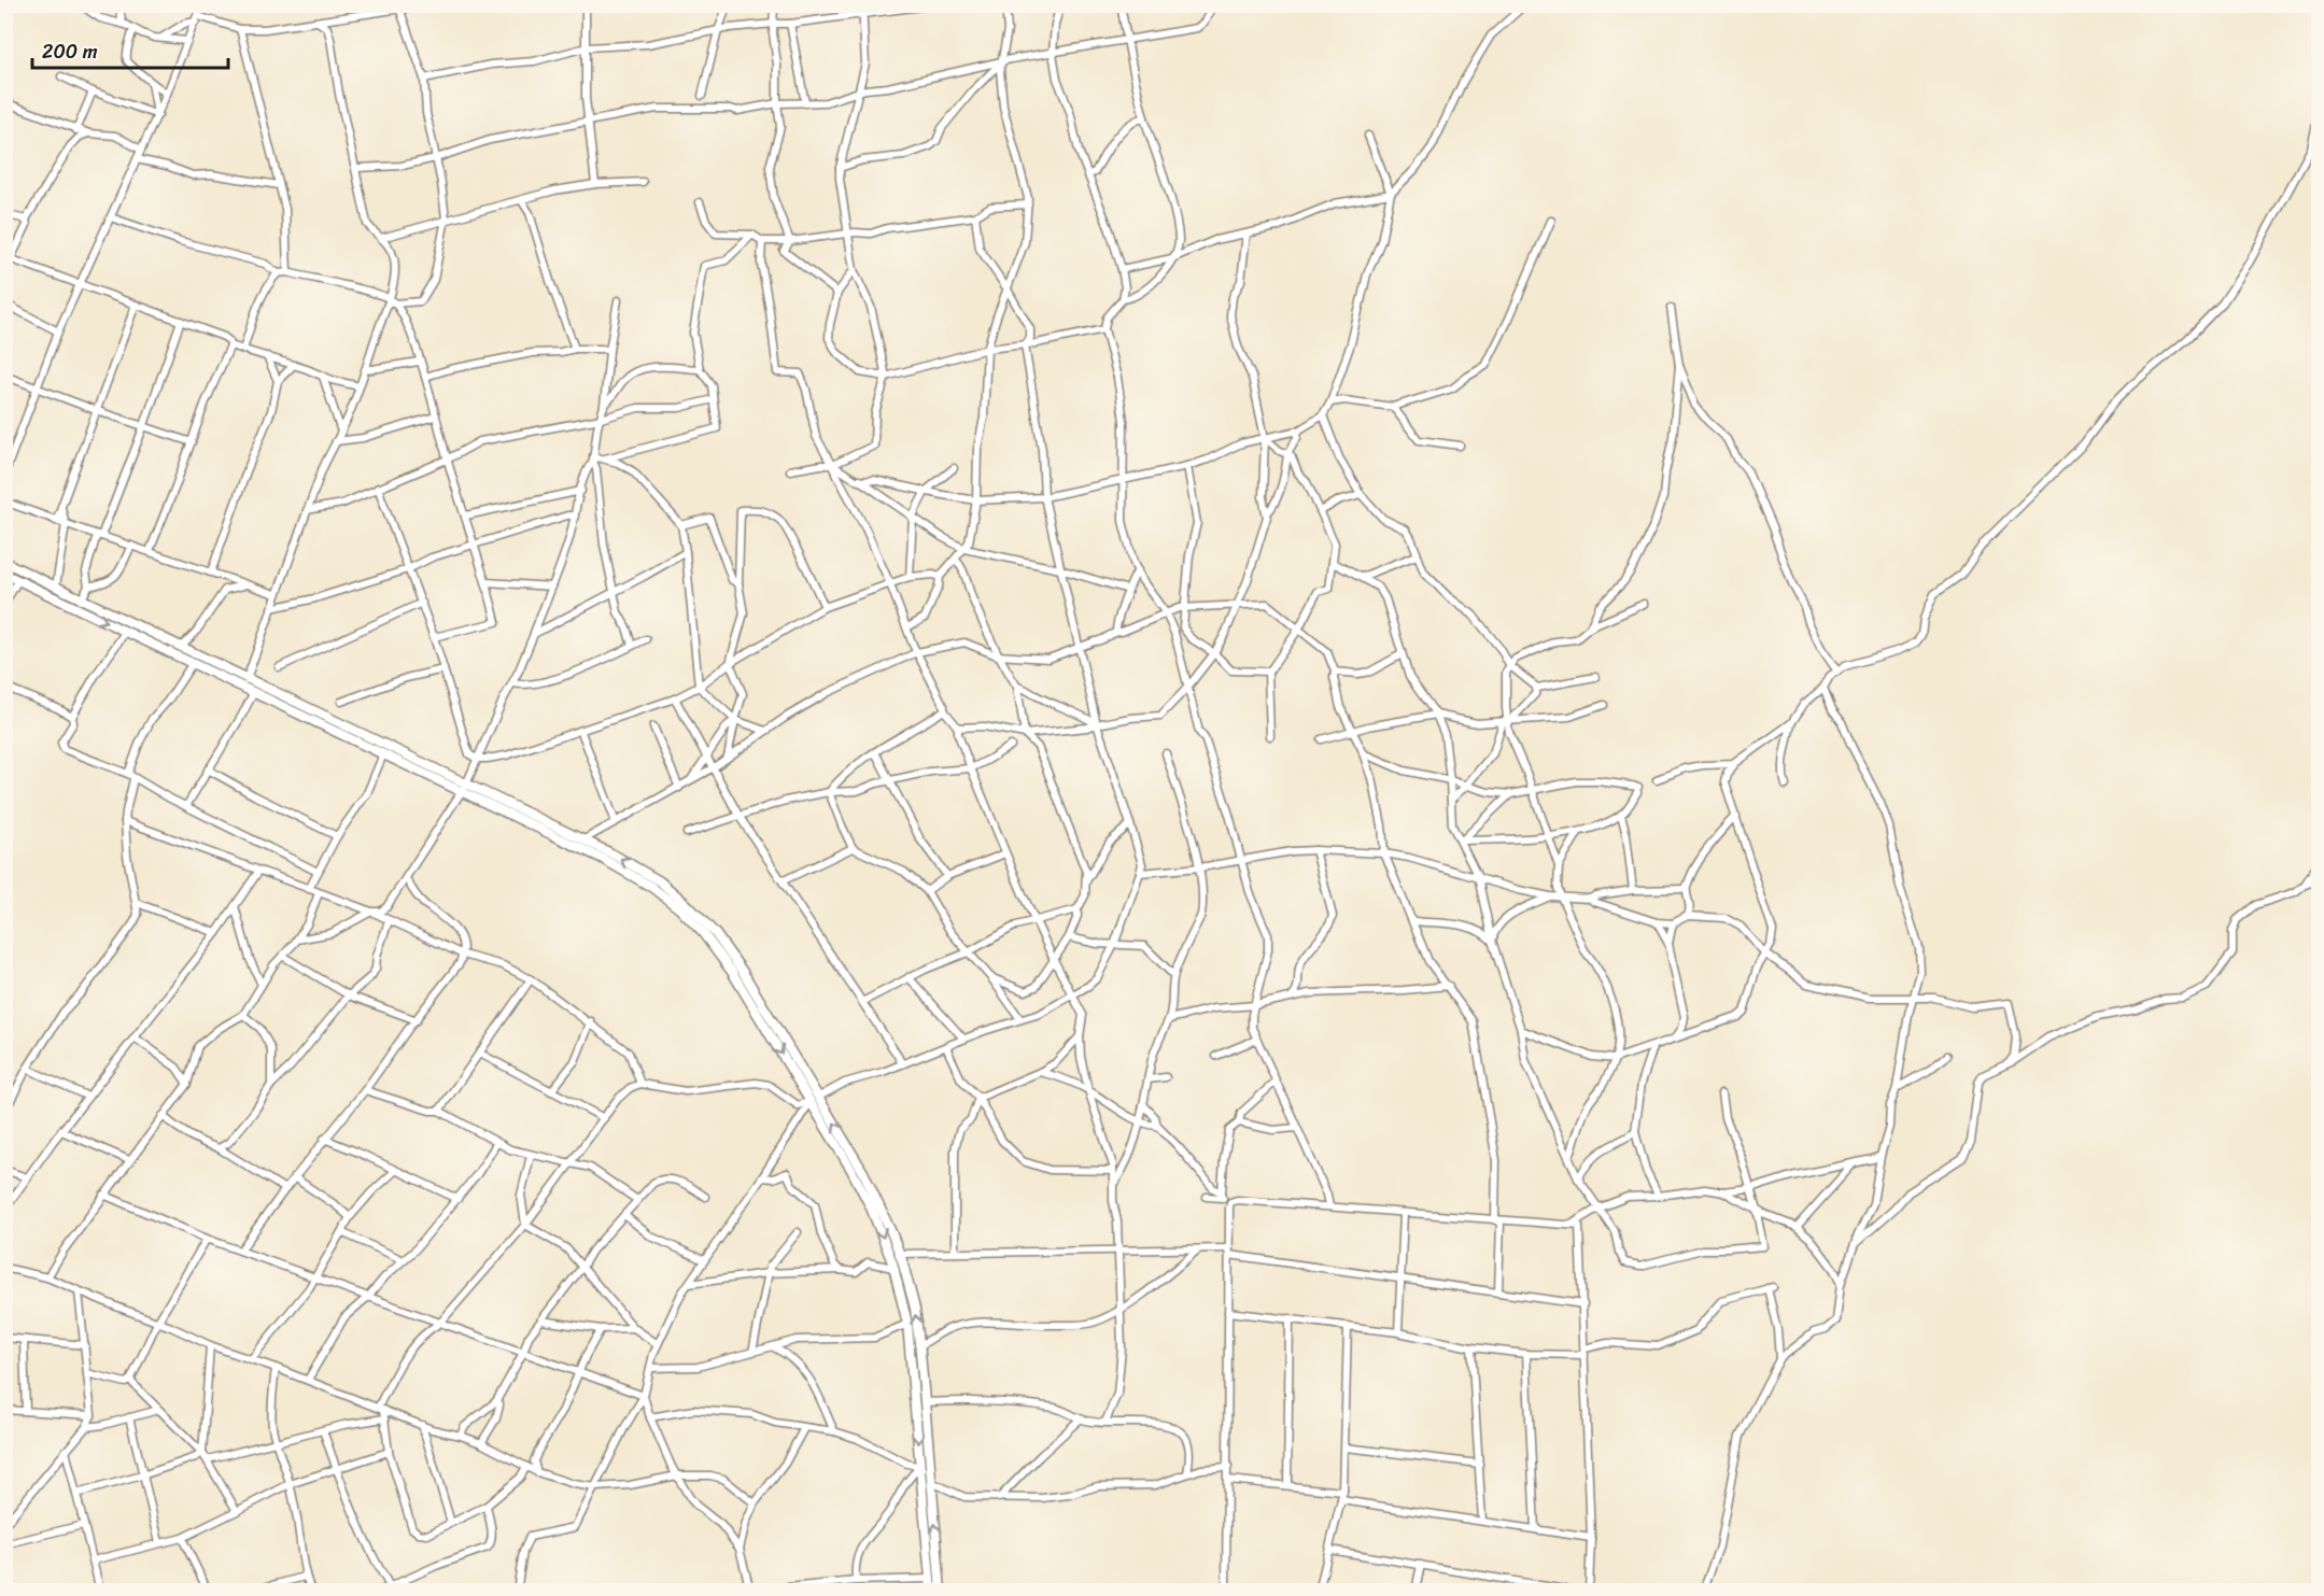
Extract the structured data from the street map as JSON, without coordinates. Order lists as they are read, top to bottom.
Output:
{
  "scale_bar": "200 m"
}
